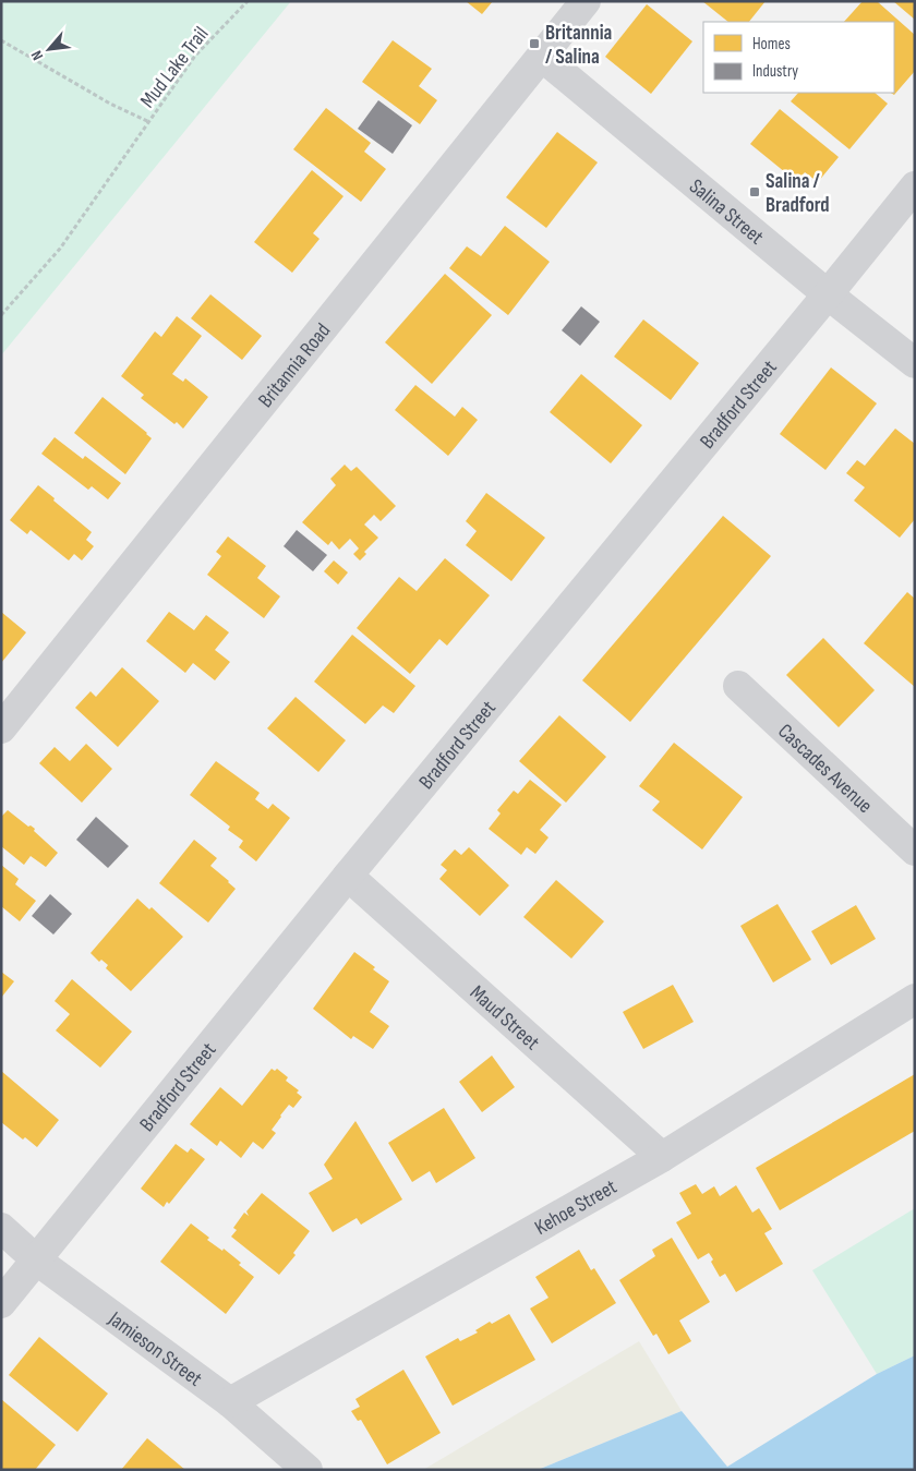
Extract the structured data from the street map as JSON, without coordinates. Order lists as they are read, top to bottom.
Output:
{
  "streets": {
    "street": [
      "Salina Street",
      "Britannia Road",
      "Bradford Street",
      "Cascades Avenue",
      "Maud Street",
      "Kehoe Street",
      "Jamieson Street"
    ],
    "path": ["Mud Lake Trail"]
  },
  "crossings": [
    ["Salina Street", "Britannia Road"],
    ["Salina Street", "Bradford Street"],
    ["Bradford Street", "Maud Street"],
    ["Bradford Street", "Jamieson Street"],
    ["Maud Street", "Kehoe Street"],
    ["Kehoe Street", "Jamieson Street"]
  ],
  "places": {
    "transit": ["Britannia / Salina", "Salina / Bradford"]
  },
  "legend": ["Homes", "Industry"],
  "north": "bottom left"
}
